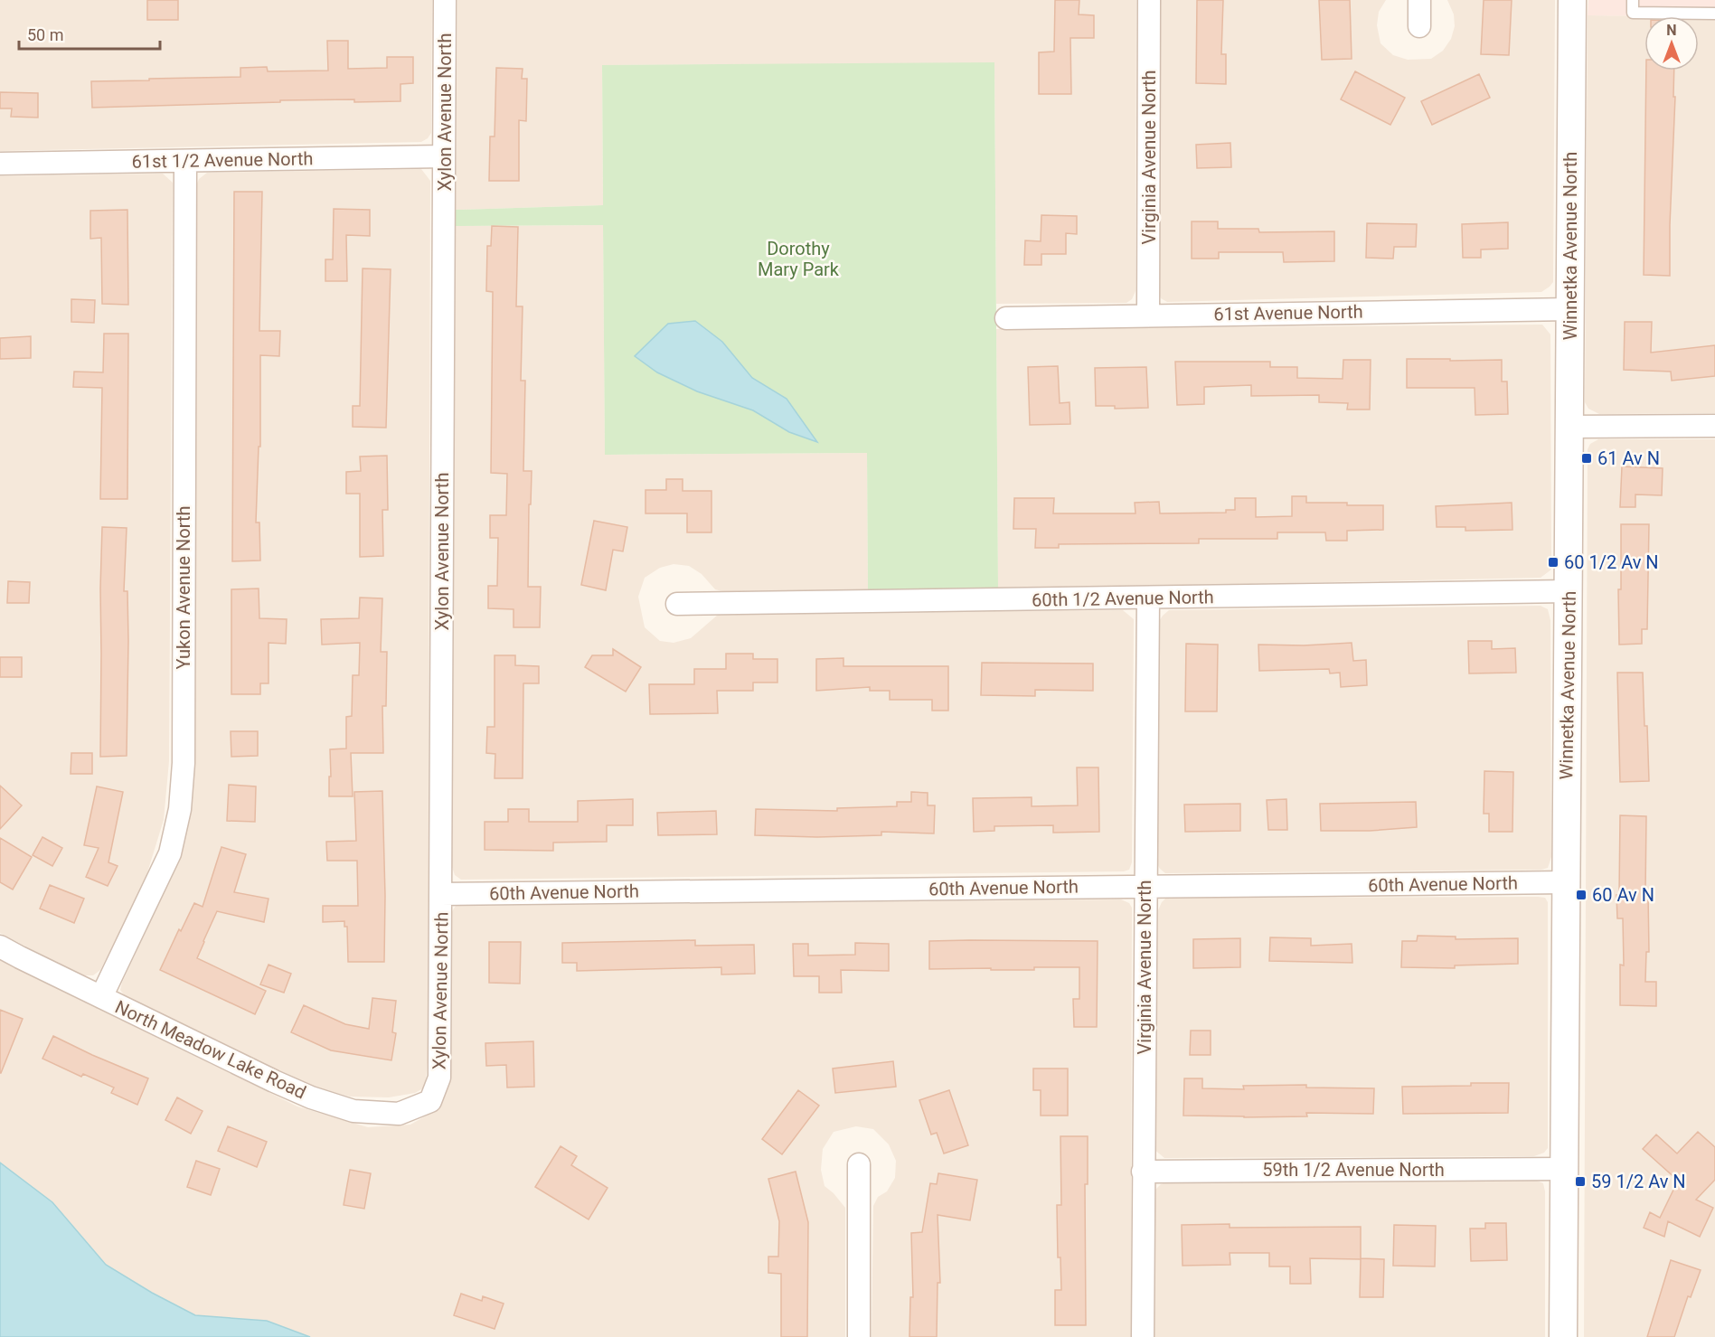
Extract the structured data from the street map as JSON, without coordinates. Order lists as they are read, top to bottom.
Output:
{
  "streets": {
    "street": [
      "Xylon Avenue North",
      "Virginia Avenue North",
      "61st 1/2 Avenue North",
      "Winnetka Avenue North",
      "61st Avenue North",
      "Yukon Avenue North",
      "60th 1/2 Avenue North",
      "60th Avenue North",
      "North Meadow Lake Road",
      "59th 1/2 Avenue North"
    ]
  },
  "crossings": [
    ["Xylon Avenue North", "61st 1/2 Avenue North"],
    ["Xylon Avenue North", "60th Avenue North"],
    ["Xylon Avenue North", "North Meadow Lake Road"],
    ["Virginia Avenue North", "61st Avenue North"],
    ["Virginia Avenue North", "60th 1/2 Avenue North"],
    ["Virginia Avenue North", "60th Avenue North"],
    ["Virginia Avenue North", "59th 1/2 Avenue North"],
    ["61st 1/2 Avenue North", "Yukon Avenue North"],
    ["Winnetka Avenue North", "61st Avenue North"],
    ["Winnetka Avenue North", "60th 1/2 Avenue North"],
    ["Winnetka Avenue North", "60th Avenue North"],
    ["Winnetka Avenue North", "59th 1/2 Avenue North"],
    ["Yukon Avenue North", "North Meadow Lake Road"]
  ],
  "parks": ["Dorothy Mary Park"],
  "places": {
    "transit": [
      "61 Av N",
      "60 1/2 Av N",
      "60 Av N",
      "59 1/2 Av N"
    ]
  },
  "scale_bar": "50 m",
  "north": "top"
}
